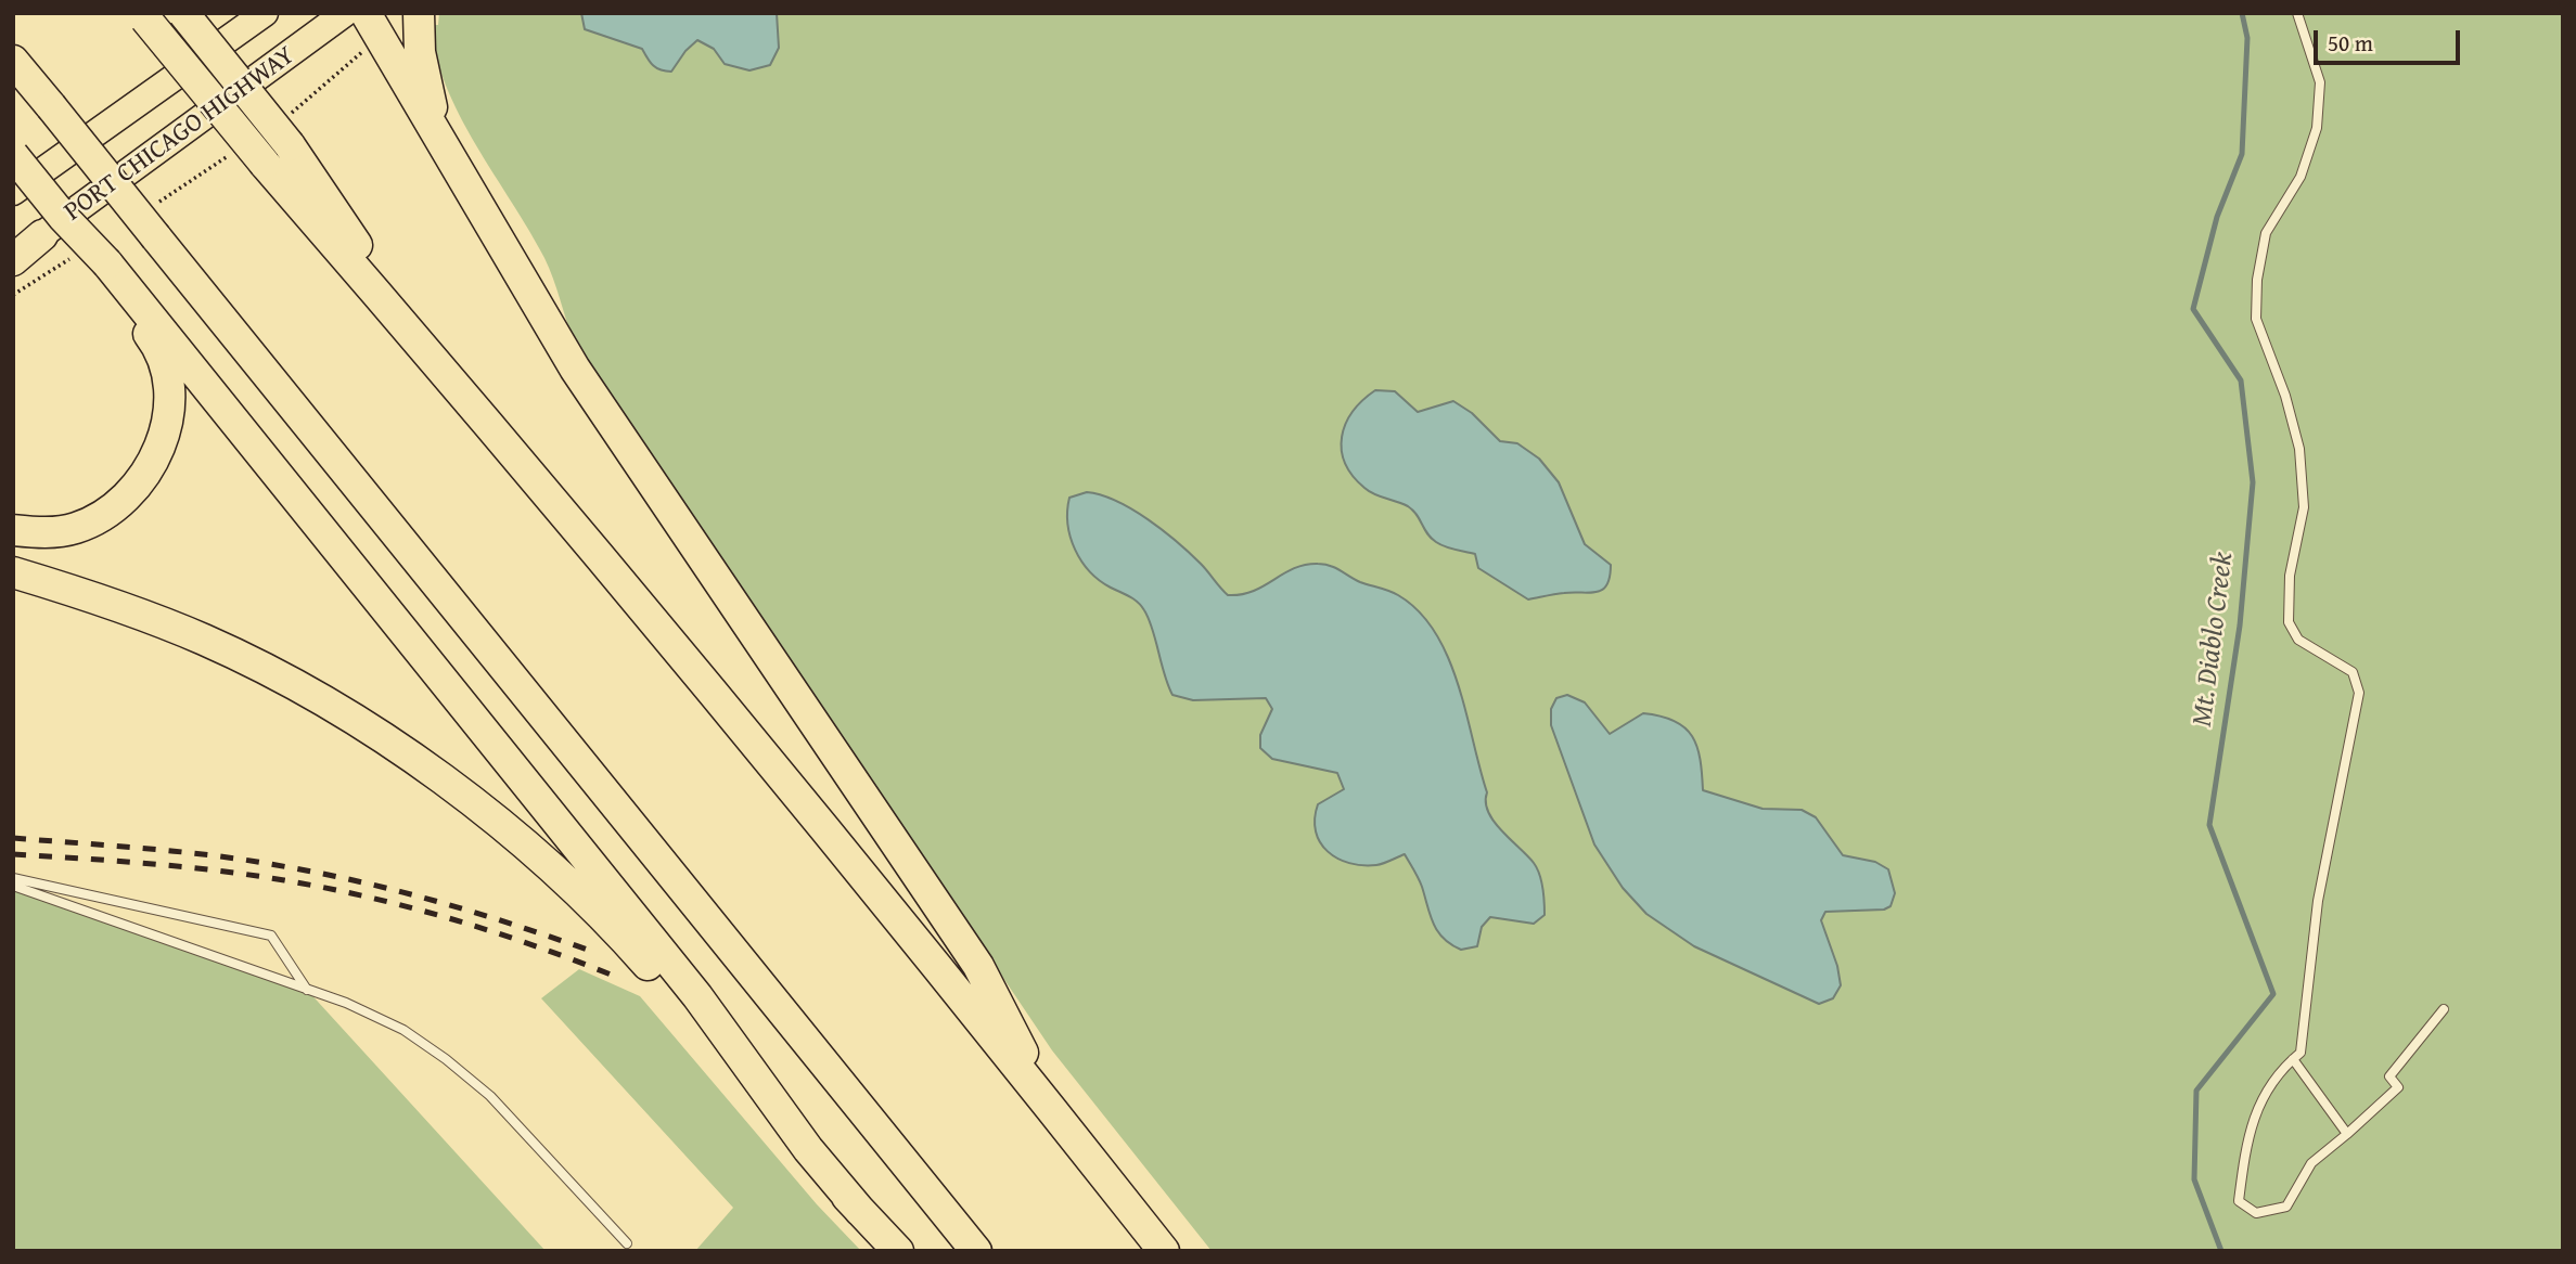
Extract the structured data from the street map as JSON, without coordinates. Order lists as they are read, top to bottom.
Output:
{
  "streets": {
    "main road": ["PORT CHICAGO HIGHWAY"]
  },
  "water": ["Mt. Diablo Creek"],
  "scale_bar": "50 m"
}
